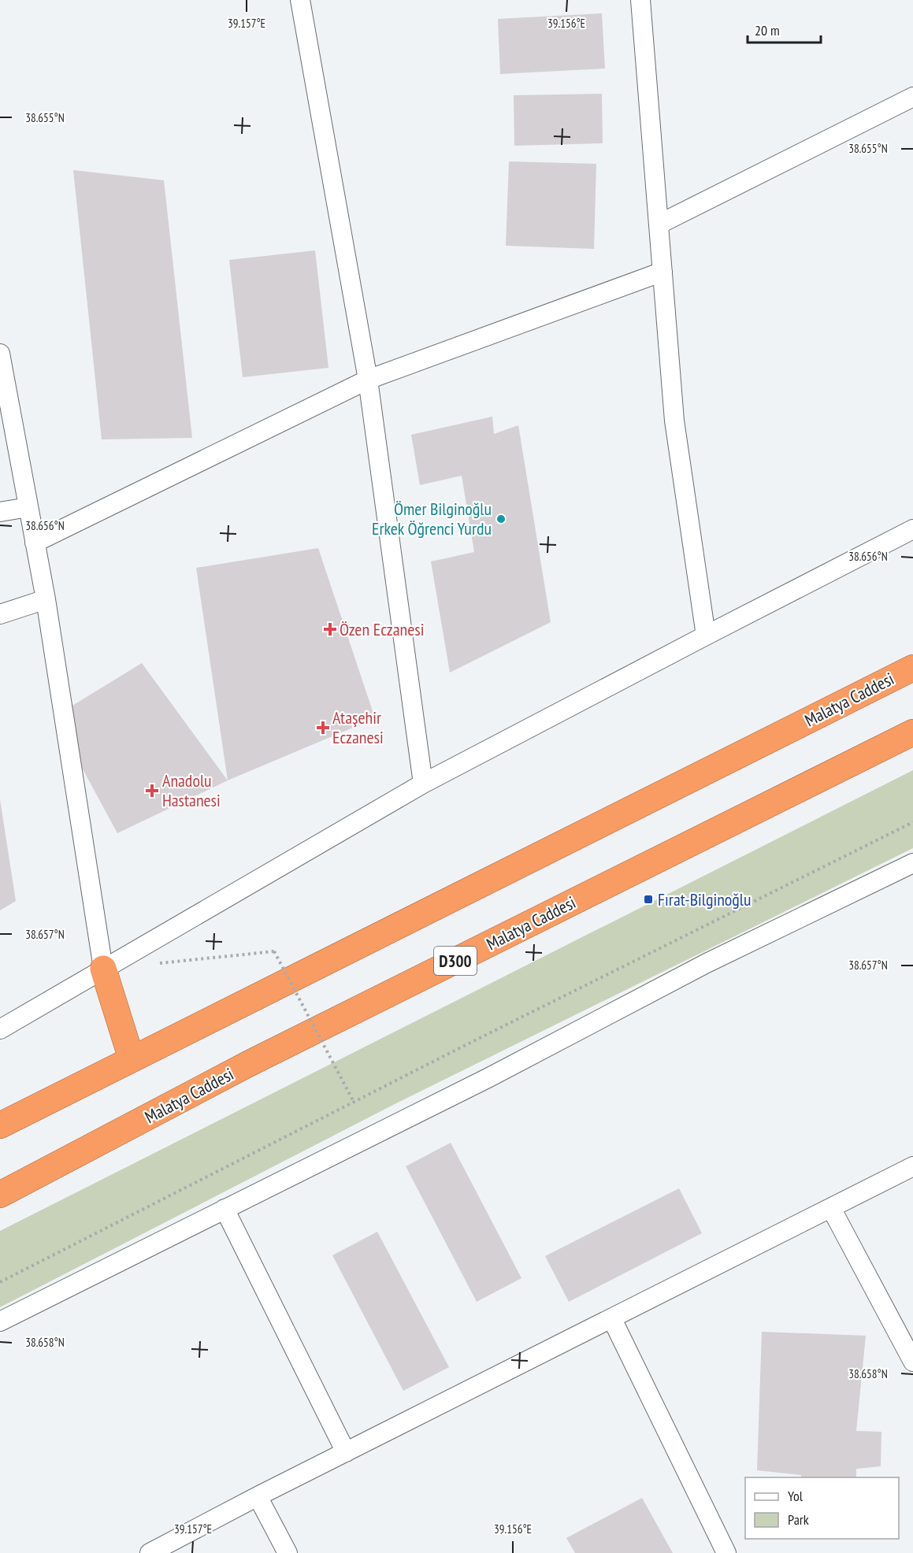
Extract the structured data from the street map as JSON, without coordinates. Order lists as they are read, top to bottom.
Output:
{
  "streets": {
    "highway": ["Malatya Caddesi", "D300"]
  },
  "places": {
    "other": ["Ömer Bilginoğlu Erkek Öğrenci Yurdu"],
    "health": ["Özen Eczanesi", "Ataşehir Eczanesi", "Anadolu Hastanesi"],
    "transit": ["Fırat-Bilginoğlu"]
  },
  "legend": ["Yol", "Park"],
  "scale_bar": "20 m",
  "coordinates": [
    "39.157°E",
    "39.156°E",
    "38.655°N",
    "38.656°N",
    "38.657°N",
    "38.658°N"
  ]
}
